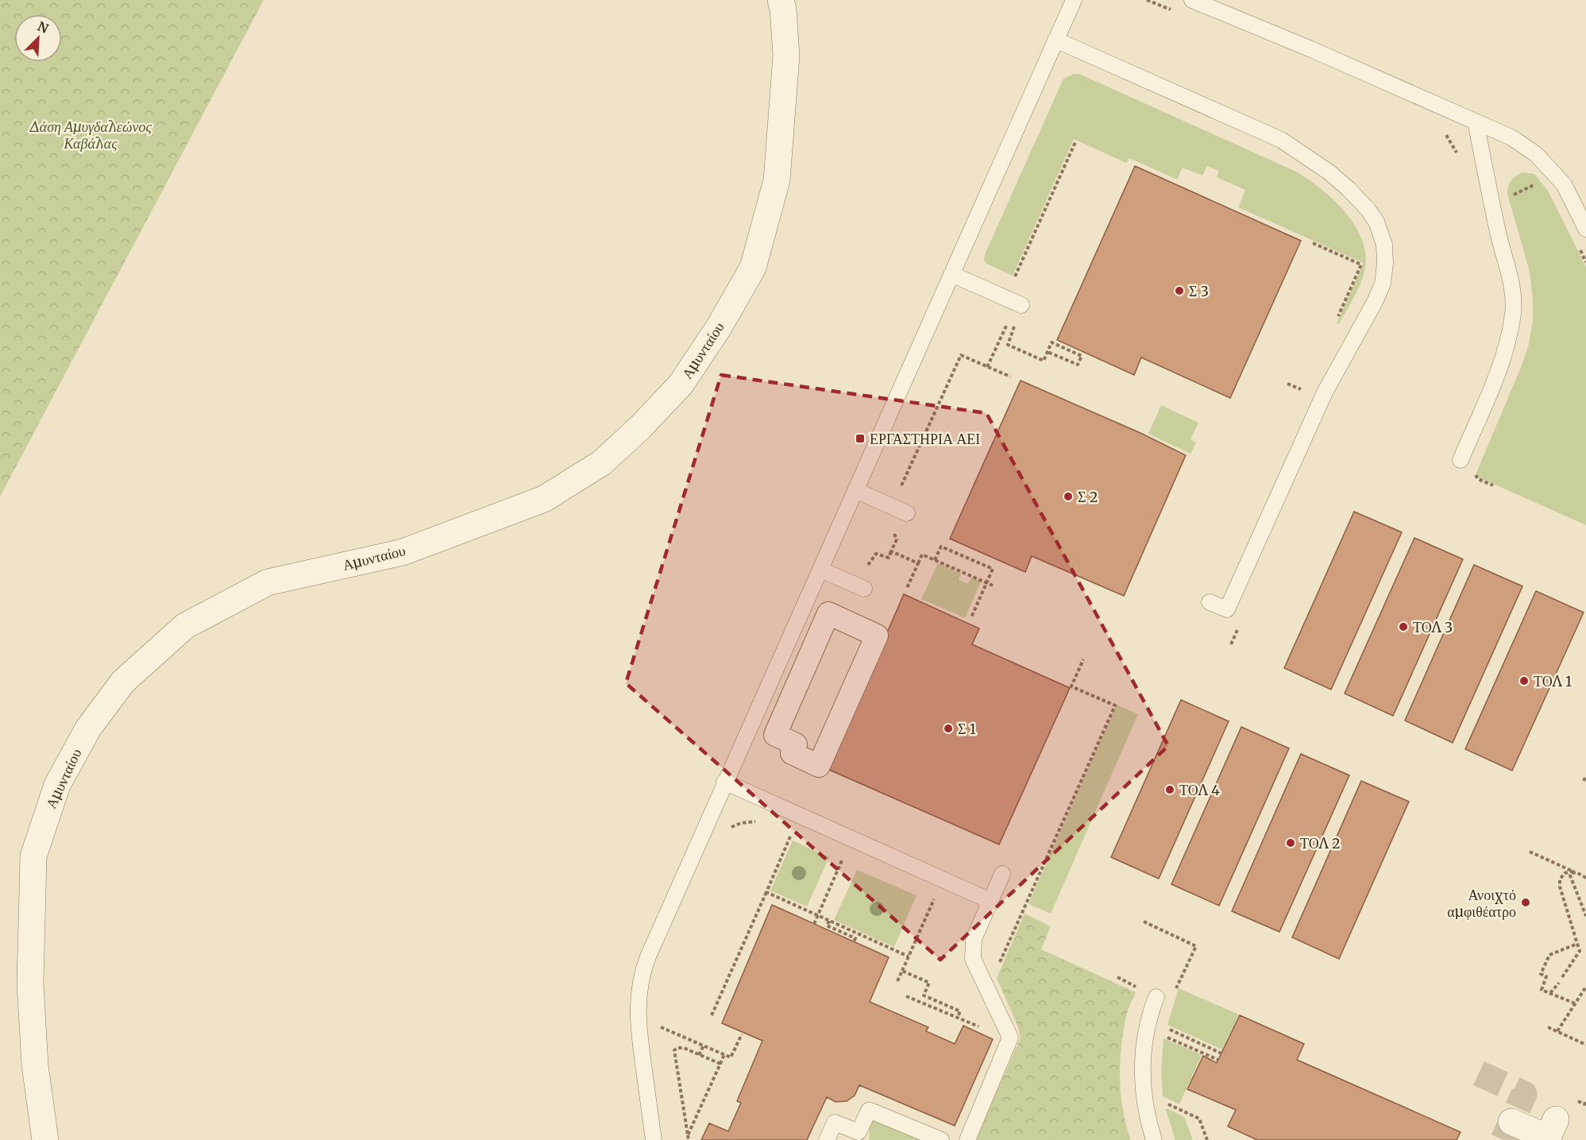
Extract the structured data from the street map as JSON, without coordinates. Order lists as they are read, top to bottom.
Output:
{
  "streets": {
    "street": ["Αμυνταίου"]
  },
  "parks": ["Δάση Αμυγδαλεώνος Καβάλας"],
  "places": {
    "other": [
      "Σ 3",
      "Σ 2",
      "ΤΟΛ 3",
      "ΤΟΛ 1",
      "Σ 1",
      "ΤΟΛ 4",
      "ΤΟΛ 2",
      "Ανοιχτό αμφιθέατρο"
    ],
    "transit": ["ΕΡΓΑΣΤΗΡΙΑ ΑΕΙ"]
  },
  "north": "top right"
}
